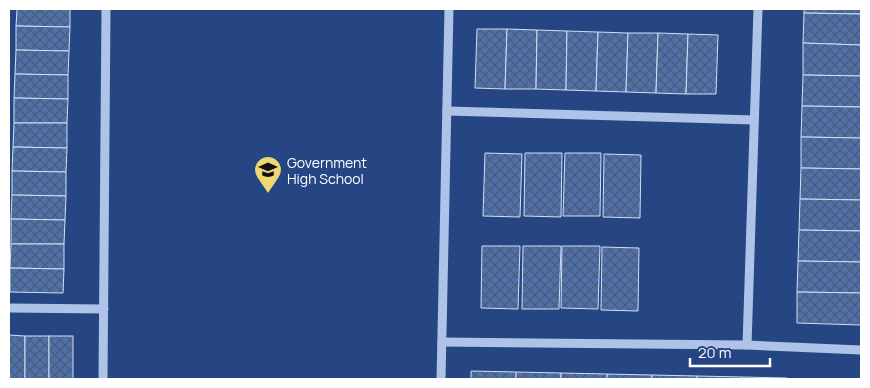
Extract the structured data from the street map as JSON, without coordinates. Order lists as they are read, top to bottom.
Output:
{
  "places": {
    "school or university": ["Government High School"]
  },
  "scale_bar": "20 m"
}
